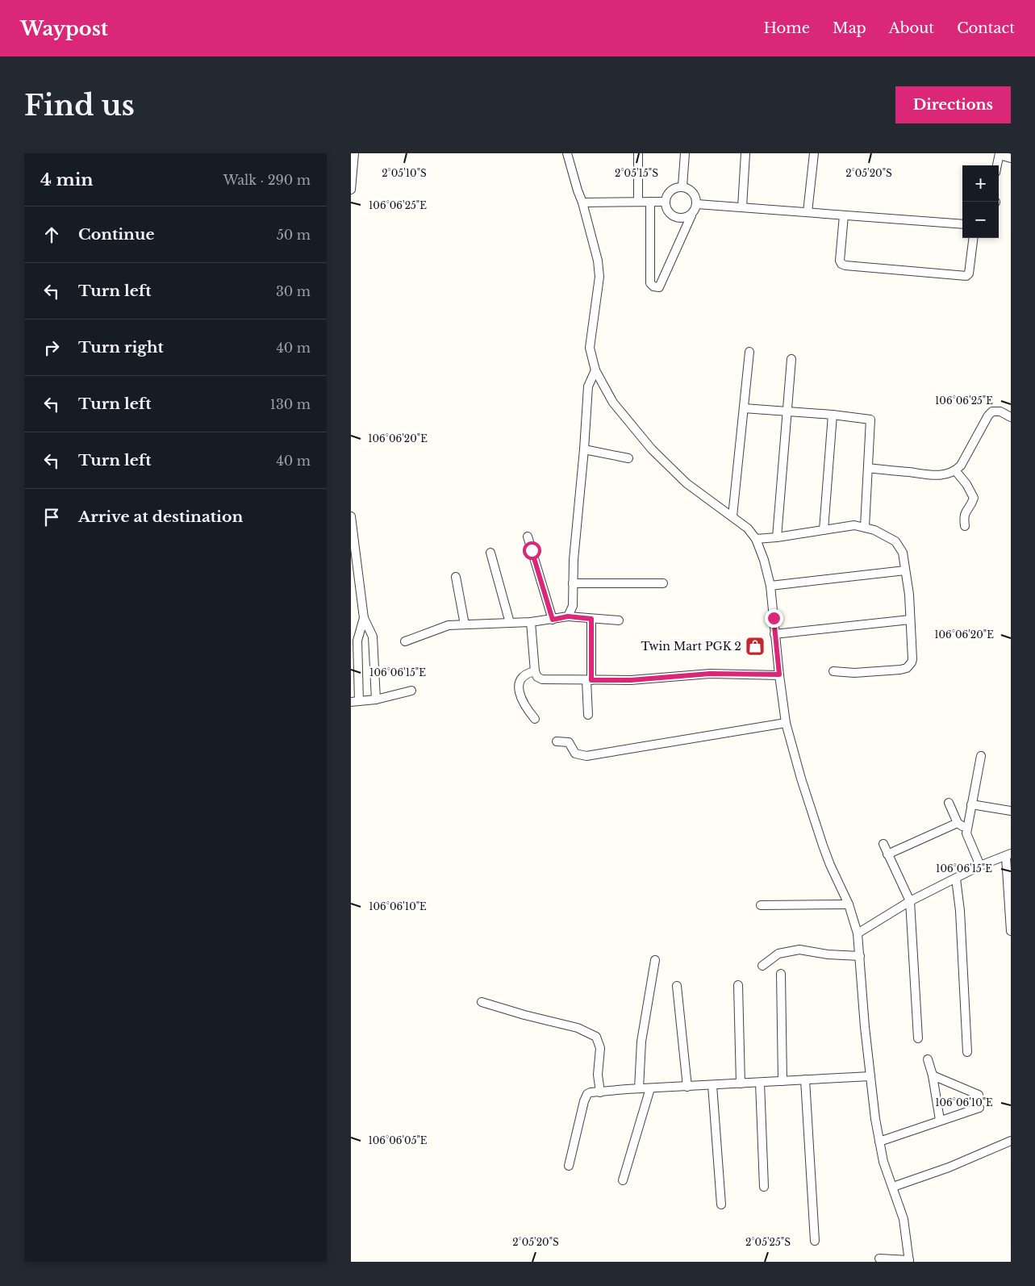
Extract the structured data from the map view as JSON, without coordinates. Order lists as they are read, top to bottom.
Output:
{
  "places": {
    "shop": ["Twin Mart PGK 2"]
  },
  "page": {
    "header": "Waypost",
    "nav": [
      "Home",
      "Map",
      "About",
      "Contact"
    ],
    "buttons": "Directions",
    "title": "Find us",
    "heading": ["4 min", "Walk · 290 m"],
    "map_buttons": ["+", "−"],
    "list": [
      ["Continue", "50 m"],
      ["Turn left", "30 m"],
      ["Turn right", "40 m"],
      ["Turn left", "130 m"],
      ["Turn left", "40 m"],
      "Arrive at destination"
    ]
  },
  "coordinates": [
    "2°05'10\"S",
    "2°05'15\"S",
    "2°05'20\"S",
    "106°06'25\"E",
    "106°06'20\"E",
    "106°06'15\"E",
    "106°06'10\"E",
    "106°06'05\"E",
    "2°05'25\"S"
  ]
}
